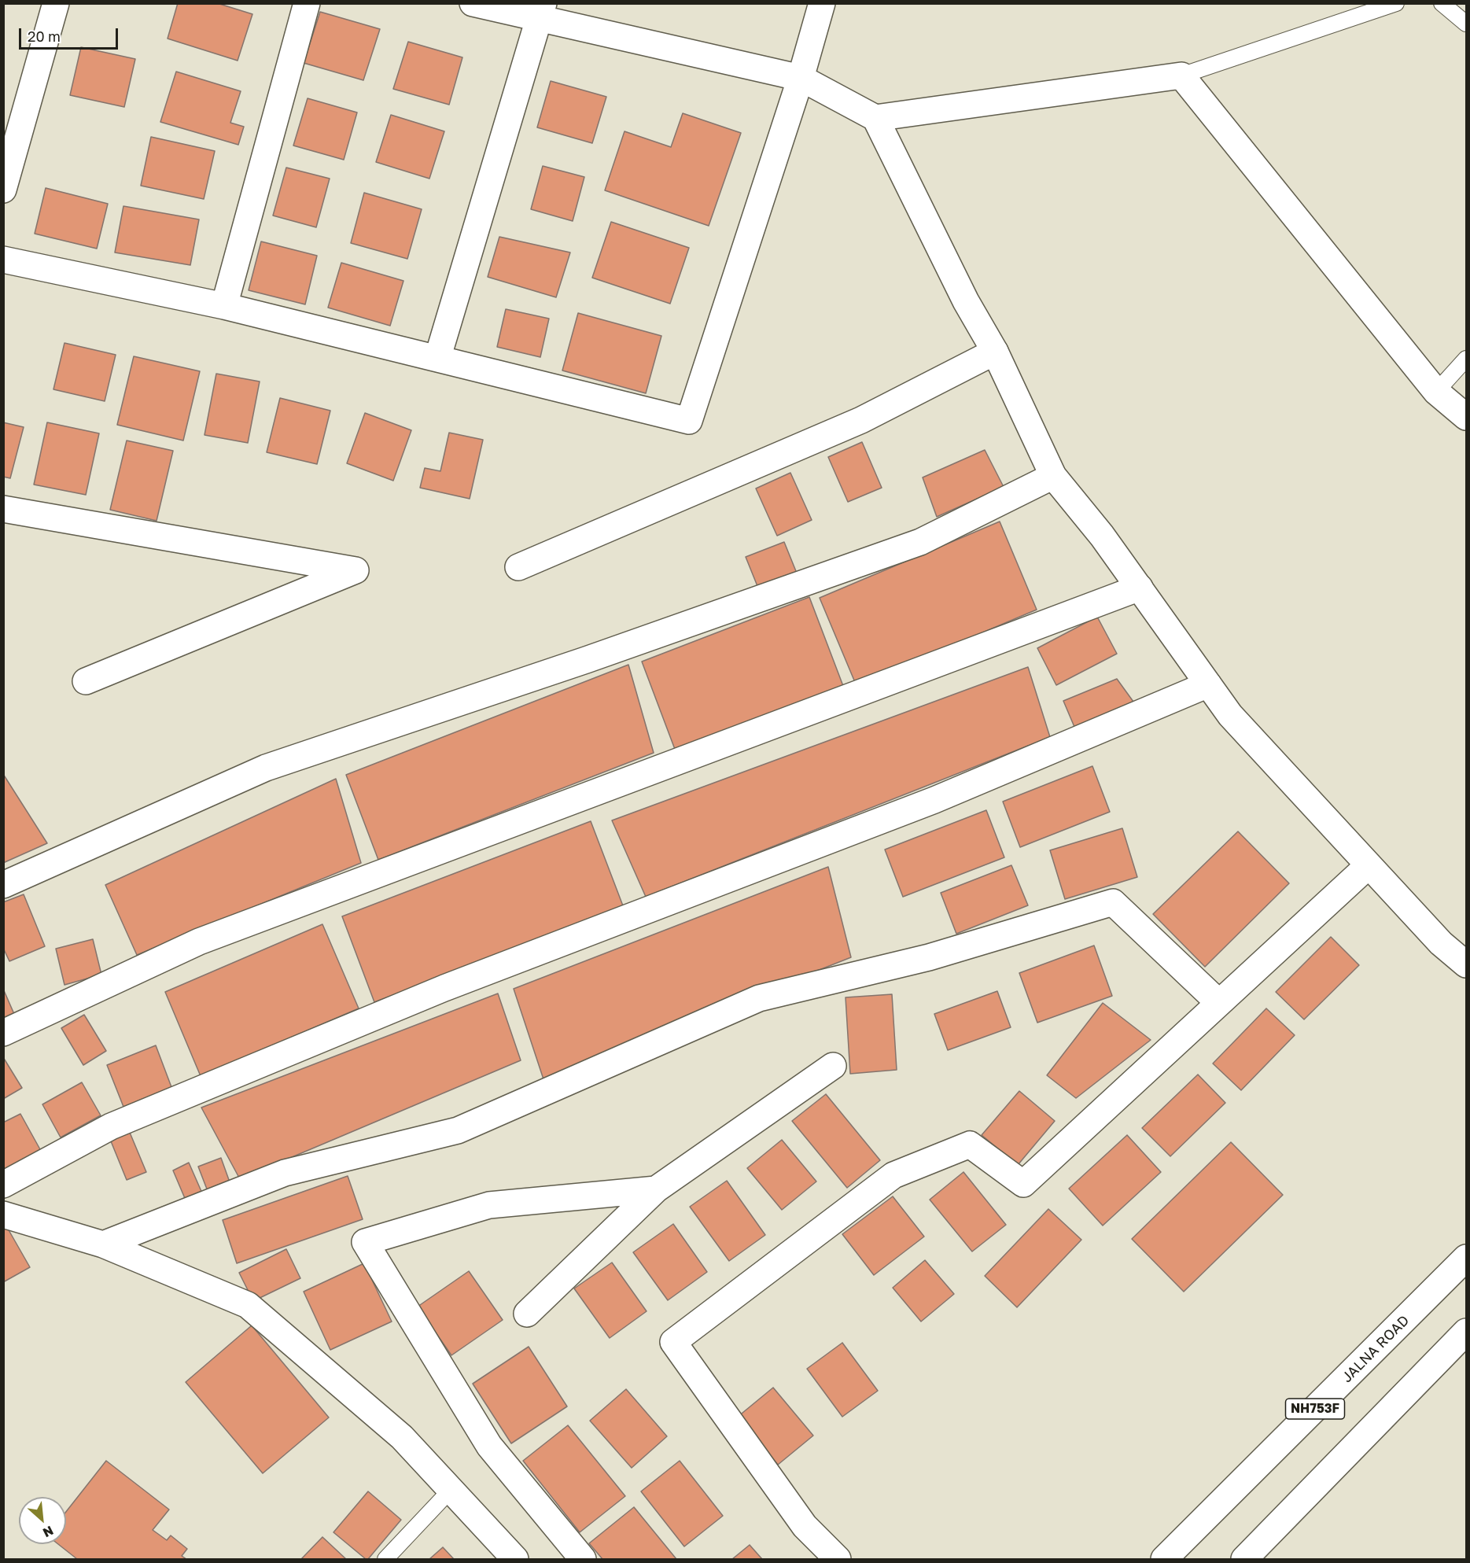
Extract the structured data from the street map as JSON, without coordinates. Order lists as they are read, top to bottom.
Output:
{
  "streets": {
    "main road": ["JALNA ROAD", "NH753F"]
  },
  "scale_bar": "20 m",
  "north": "bottom right"
}
